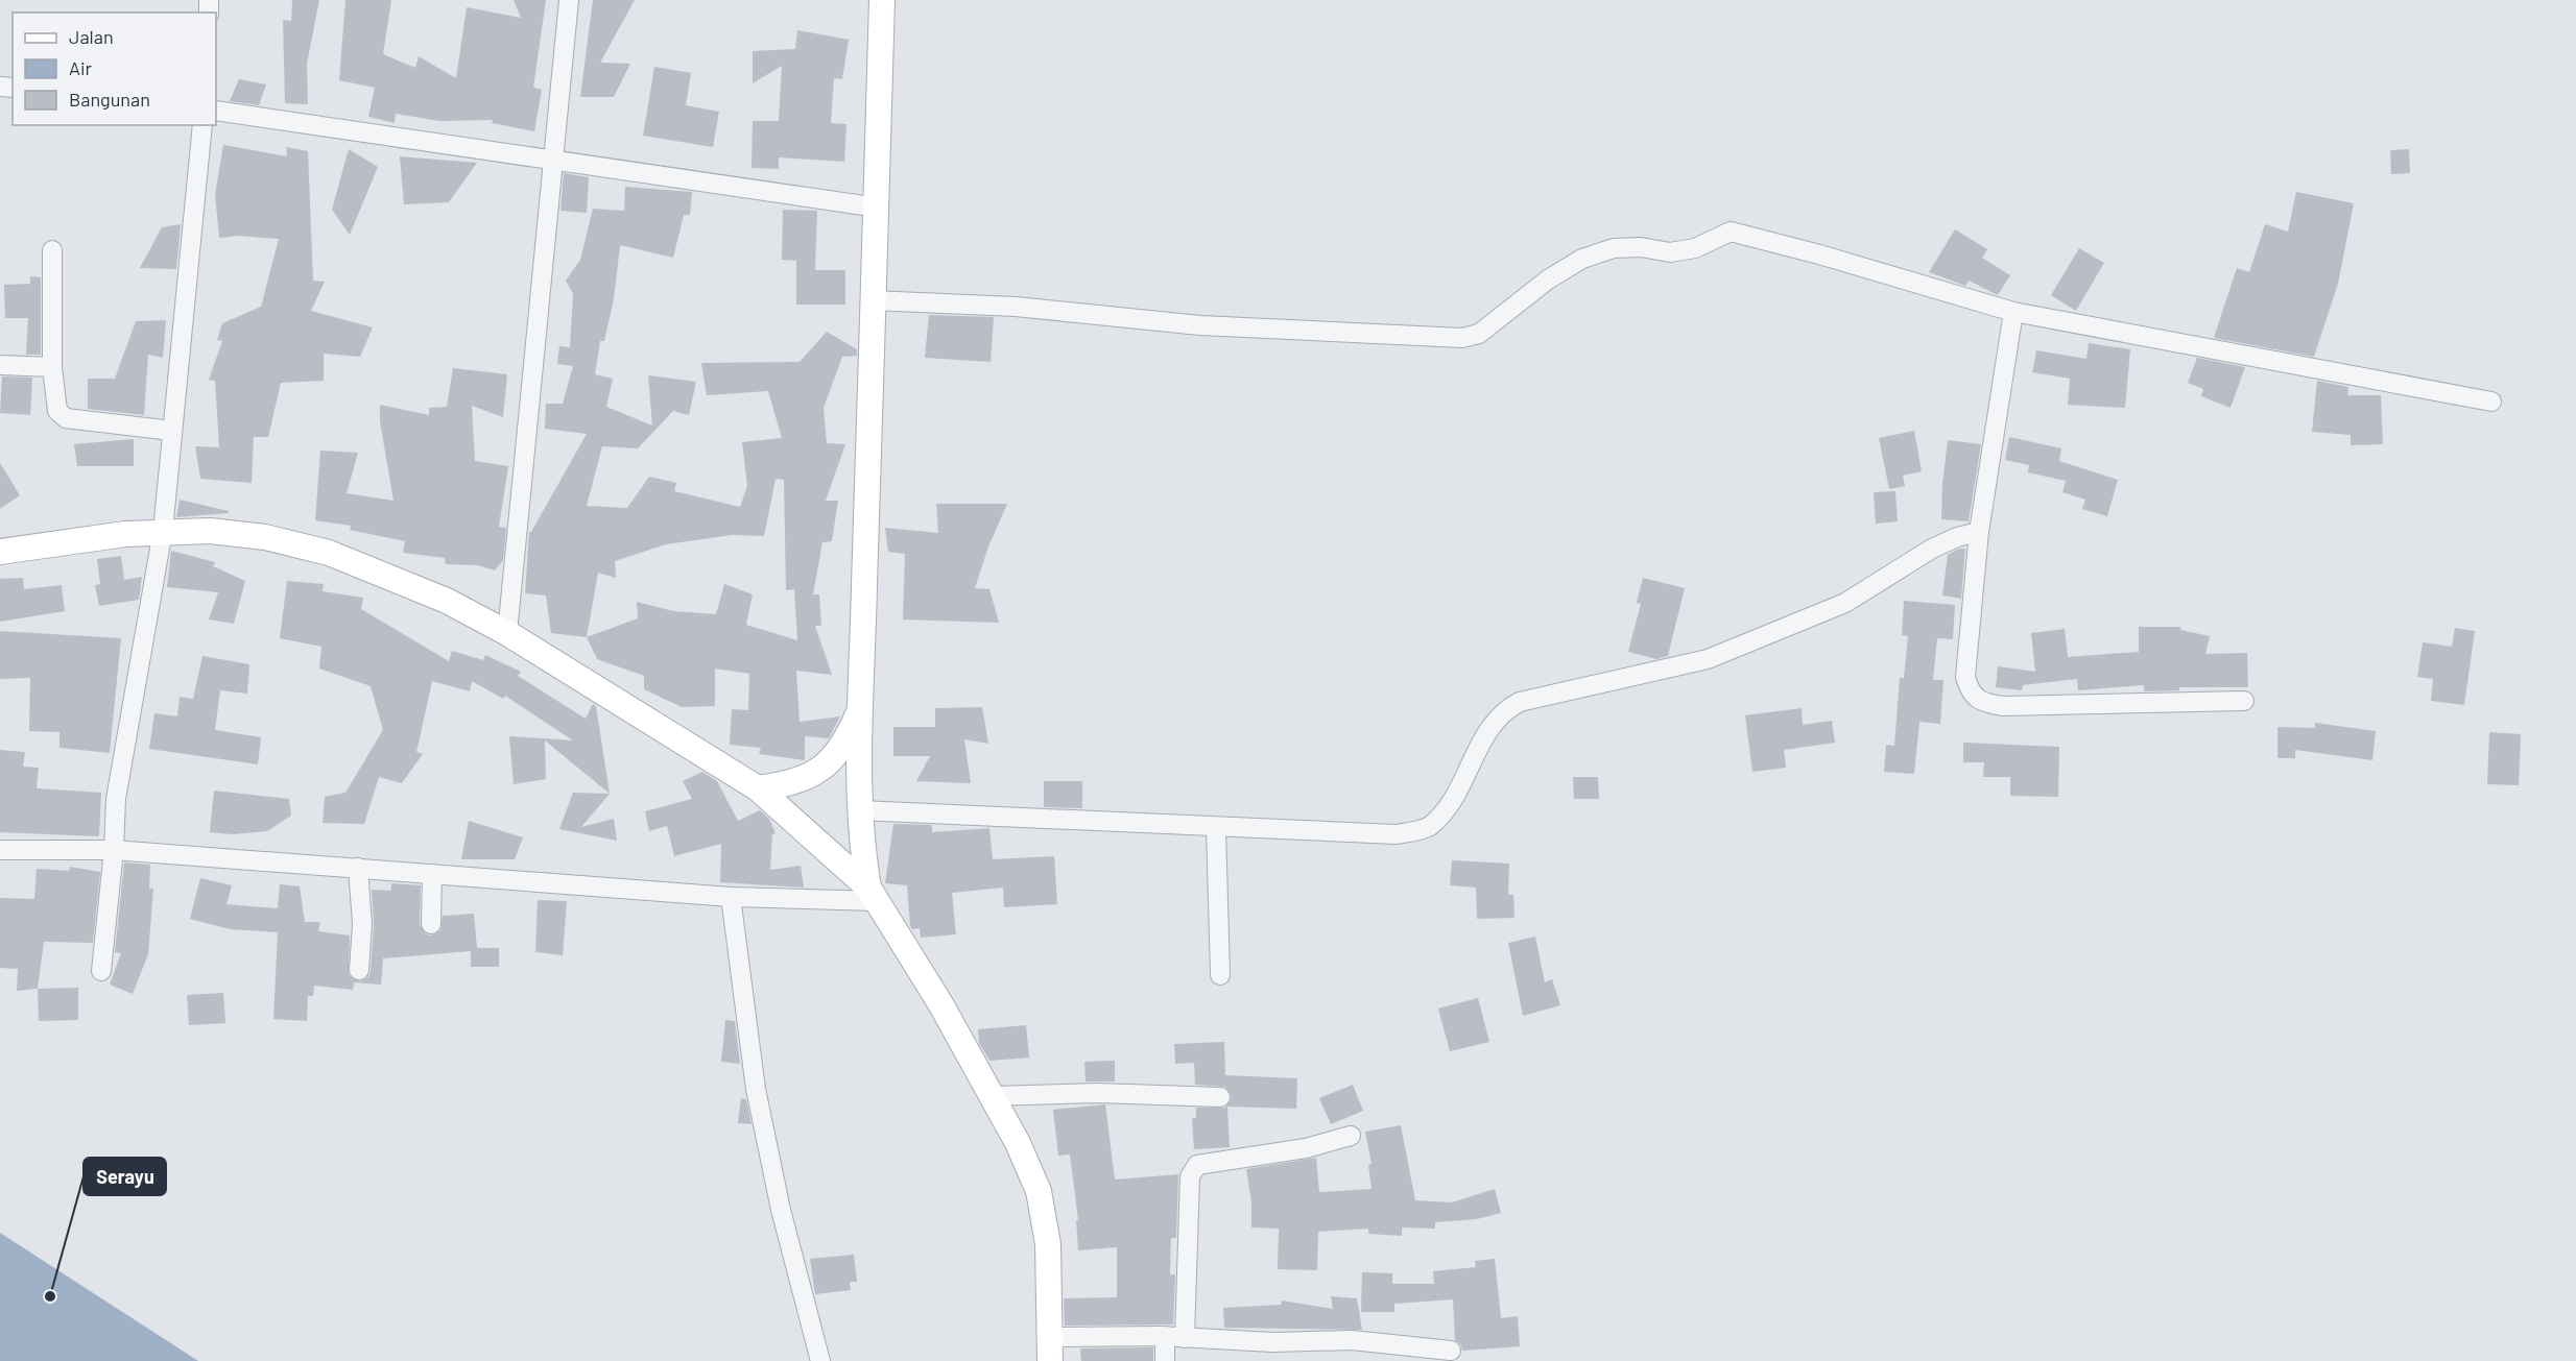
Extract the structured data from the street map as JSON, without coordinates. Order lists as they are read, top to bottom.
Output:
{
  "places": ["Serayu"],
  "legend": ["Jalan", "Air", "Bangunan"]
}
